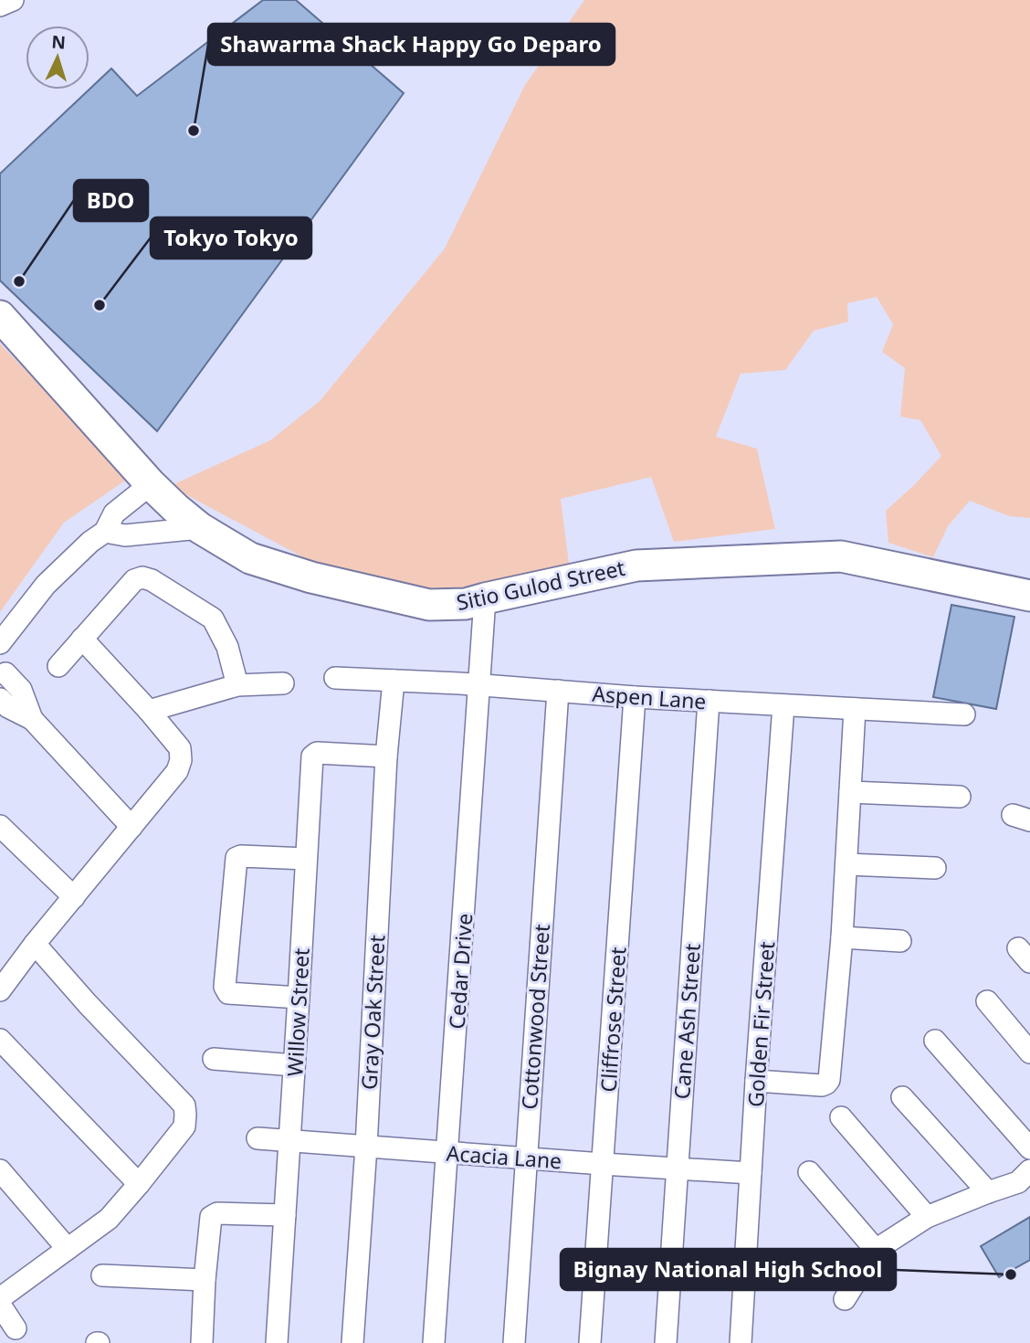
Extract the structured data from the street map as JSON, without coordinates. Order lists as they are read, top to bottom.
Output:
{
  "streets": {
    "main road": ["Sitio Gulod Street"],
    "street": [
      "Aspen Lane",
      "Cedar Drive",
      "Willow Street",
      "Gray Oak Street",
      "Cottonwood Street",
      "Cliffrose Street",
      "Cane Ash Street",
      "Golden Fir Street",
      "Acacia Lane"
    ]
  },
  "crossings": [
    ["Sitio Gulod Street", "Cedar Drive"],
    ["Aspen Lane", "Cedar Drive"],
    ["Aspen Lane", "Gray Oak Street"],
    ["Aspen Lane", "Cottonwood Street"],
    ["Aspen Lane", "Cliffrose Street"],
    ["Aspen Lane", "Cane Ash Street"],
    ["Aspen Lane", "Golden Fir Street"],
    ["Cedar Drive", "Acacia Lane"],
    ["Willow Street", "Gray Oak Street"],
    ["Willow Street", "Acacia Lane"],
    ["Gray Oak Street", "Acacia Lane"],
    ["Cottonwood Street", "Acacia Lane"],
    ["Cliffrose Street", "Acacia Lane"],
    ["Cane Ash Street", "Acacia Lane"],
    ["Golden Fir Street", "Acacia Lane"]
  ],
  "places": [
    "Shawarma Shack Happy Go Deparo",
    "BDO",
    "Tokyo Tokyo",
    "Bignay National High School"
  ],
  "north": "top"
}
